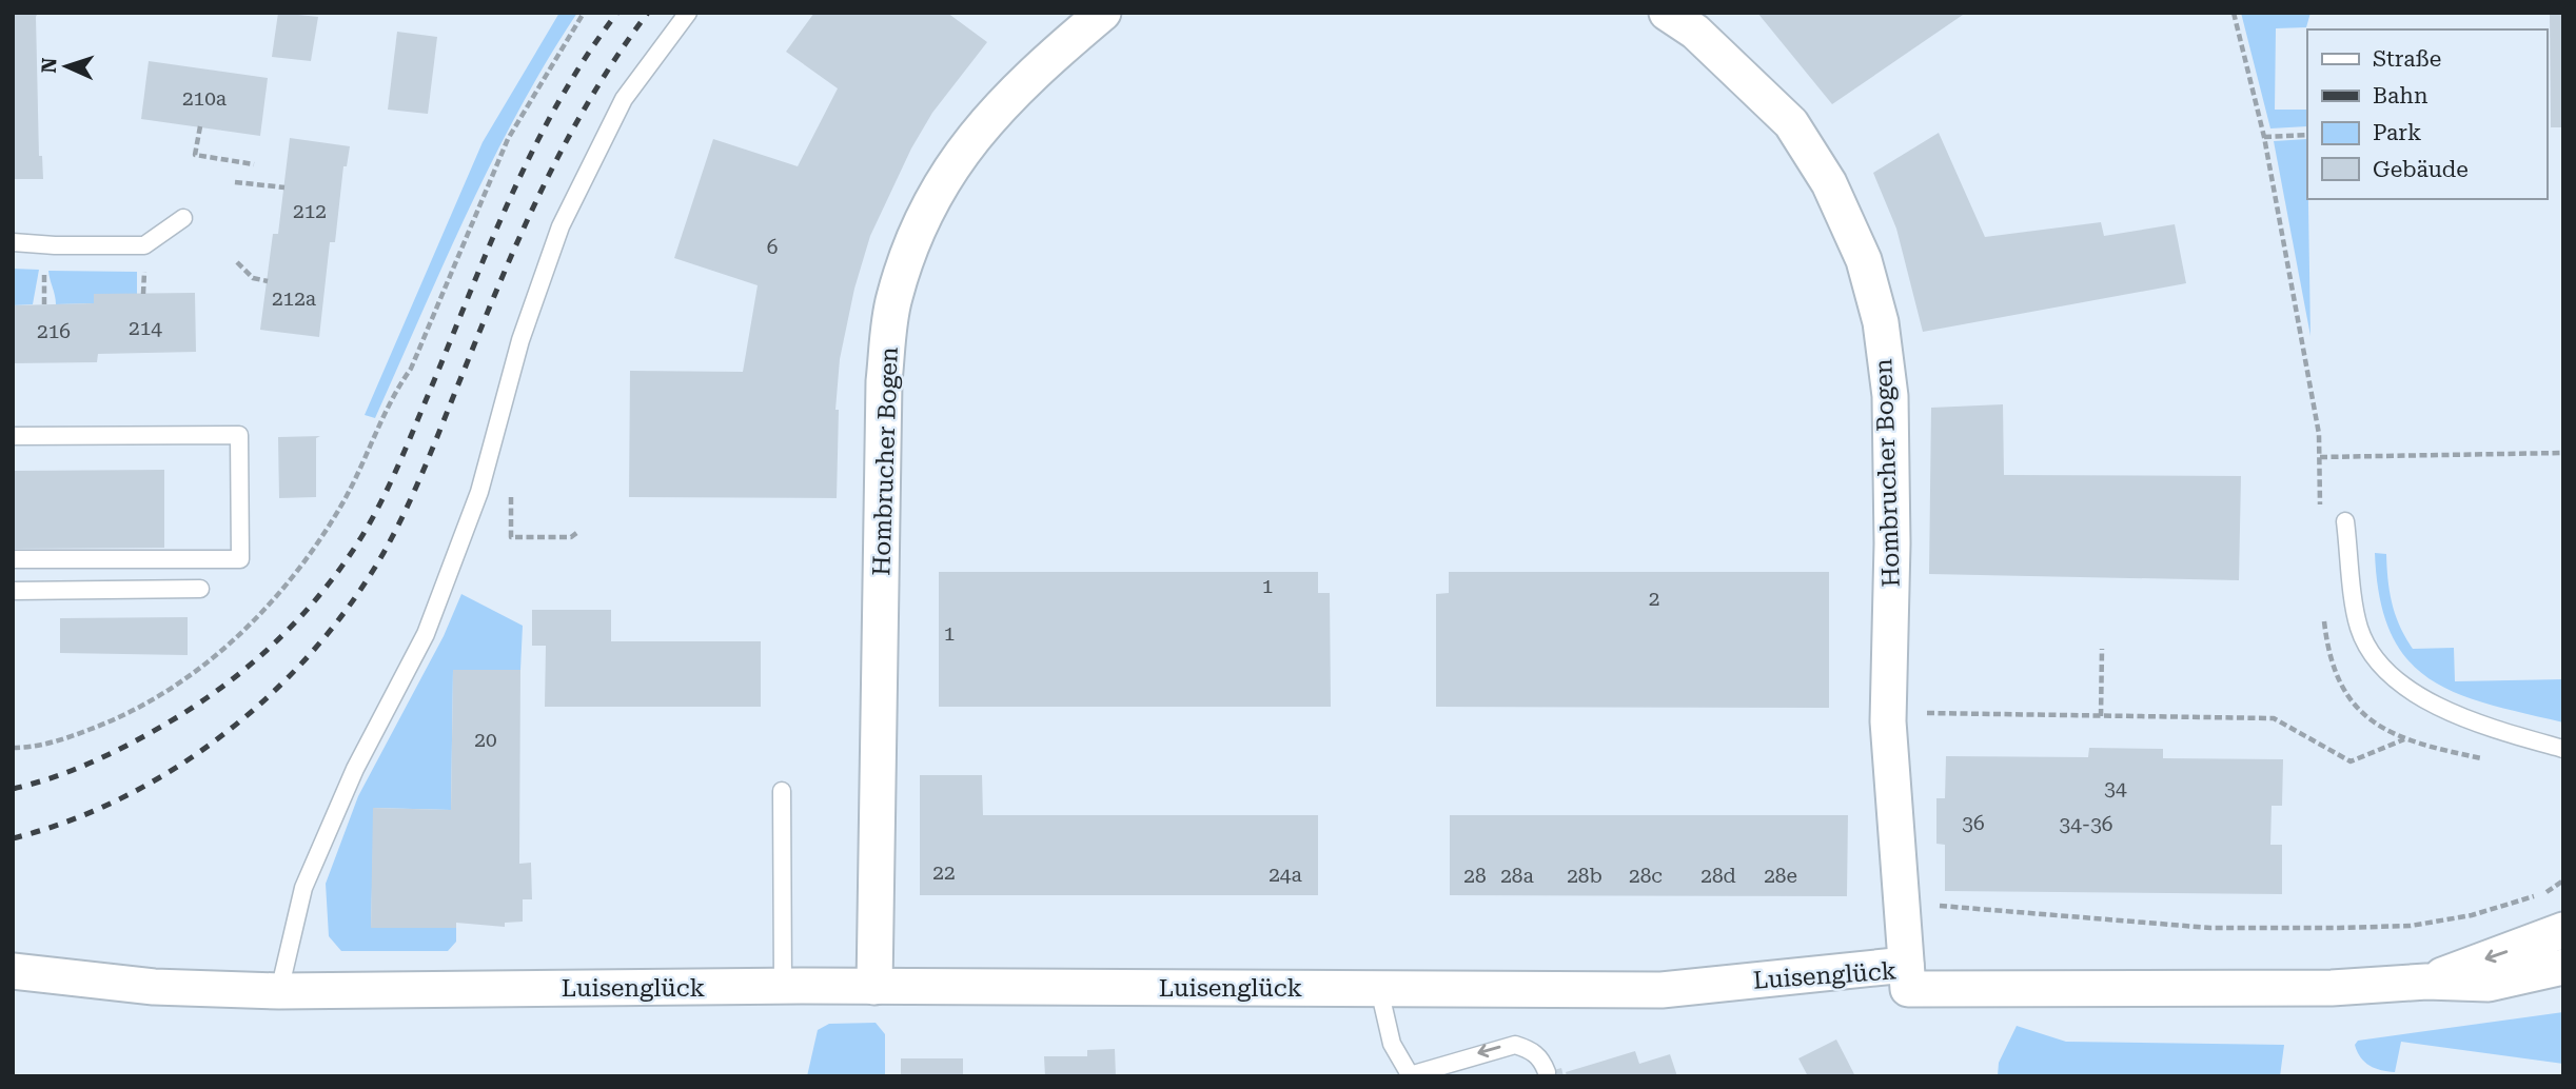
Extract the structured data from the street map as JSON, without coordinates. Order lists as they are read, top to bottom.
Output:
{
  "streets": {
    "street": ["Hombrucher Bogen", "Luisenglück"]
  },
  "crossings": [
    ["Hombrucher Bogen", "Luisenglück"]
  ],
  "house_numbers": [
    "210a",
    "212",
    "6",
    "212a",
    "214",
    "216",
    "1",
    "2",
    "1",
    "20",
    "34",
    "36",
    "34-36",
    "22",
    "24a",
    "28",
    "28a",
    "28b",
    "28c",
    "28d",
    "28e"
  ],
  "legend": [
    "Straße",
    "Bahn",
    "Park",
    "Gebäude"
  ],
  "north": "left"
}
